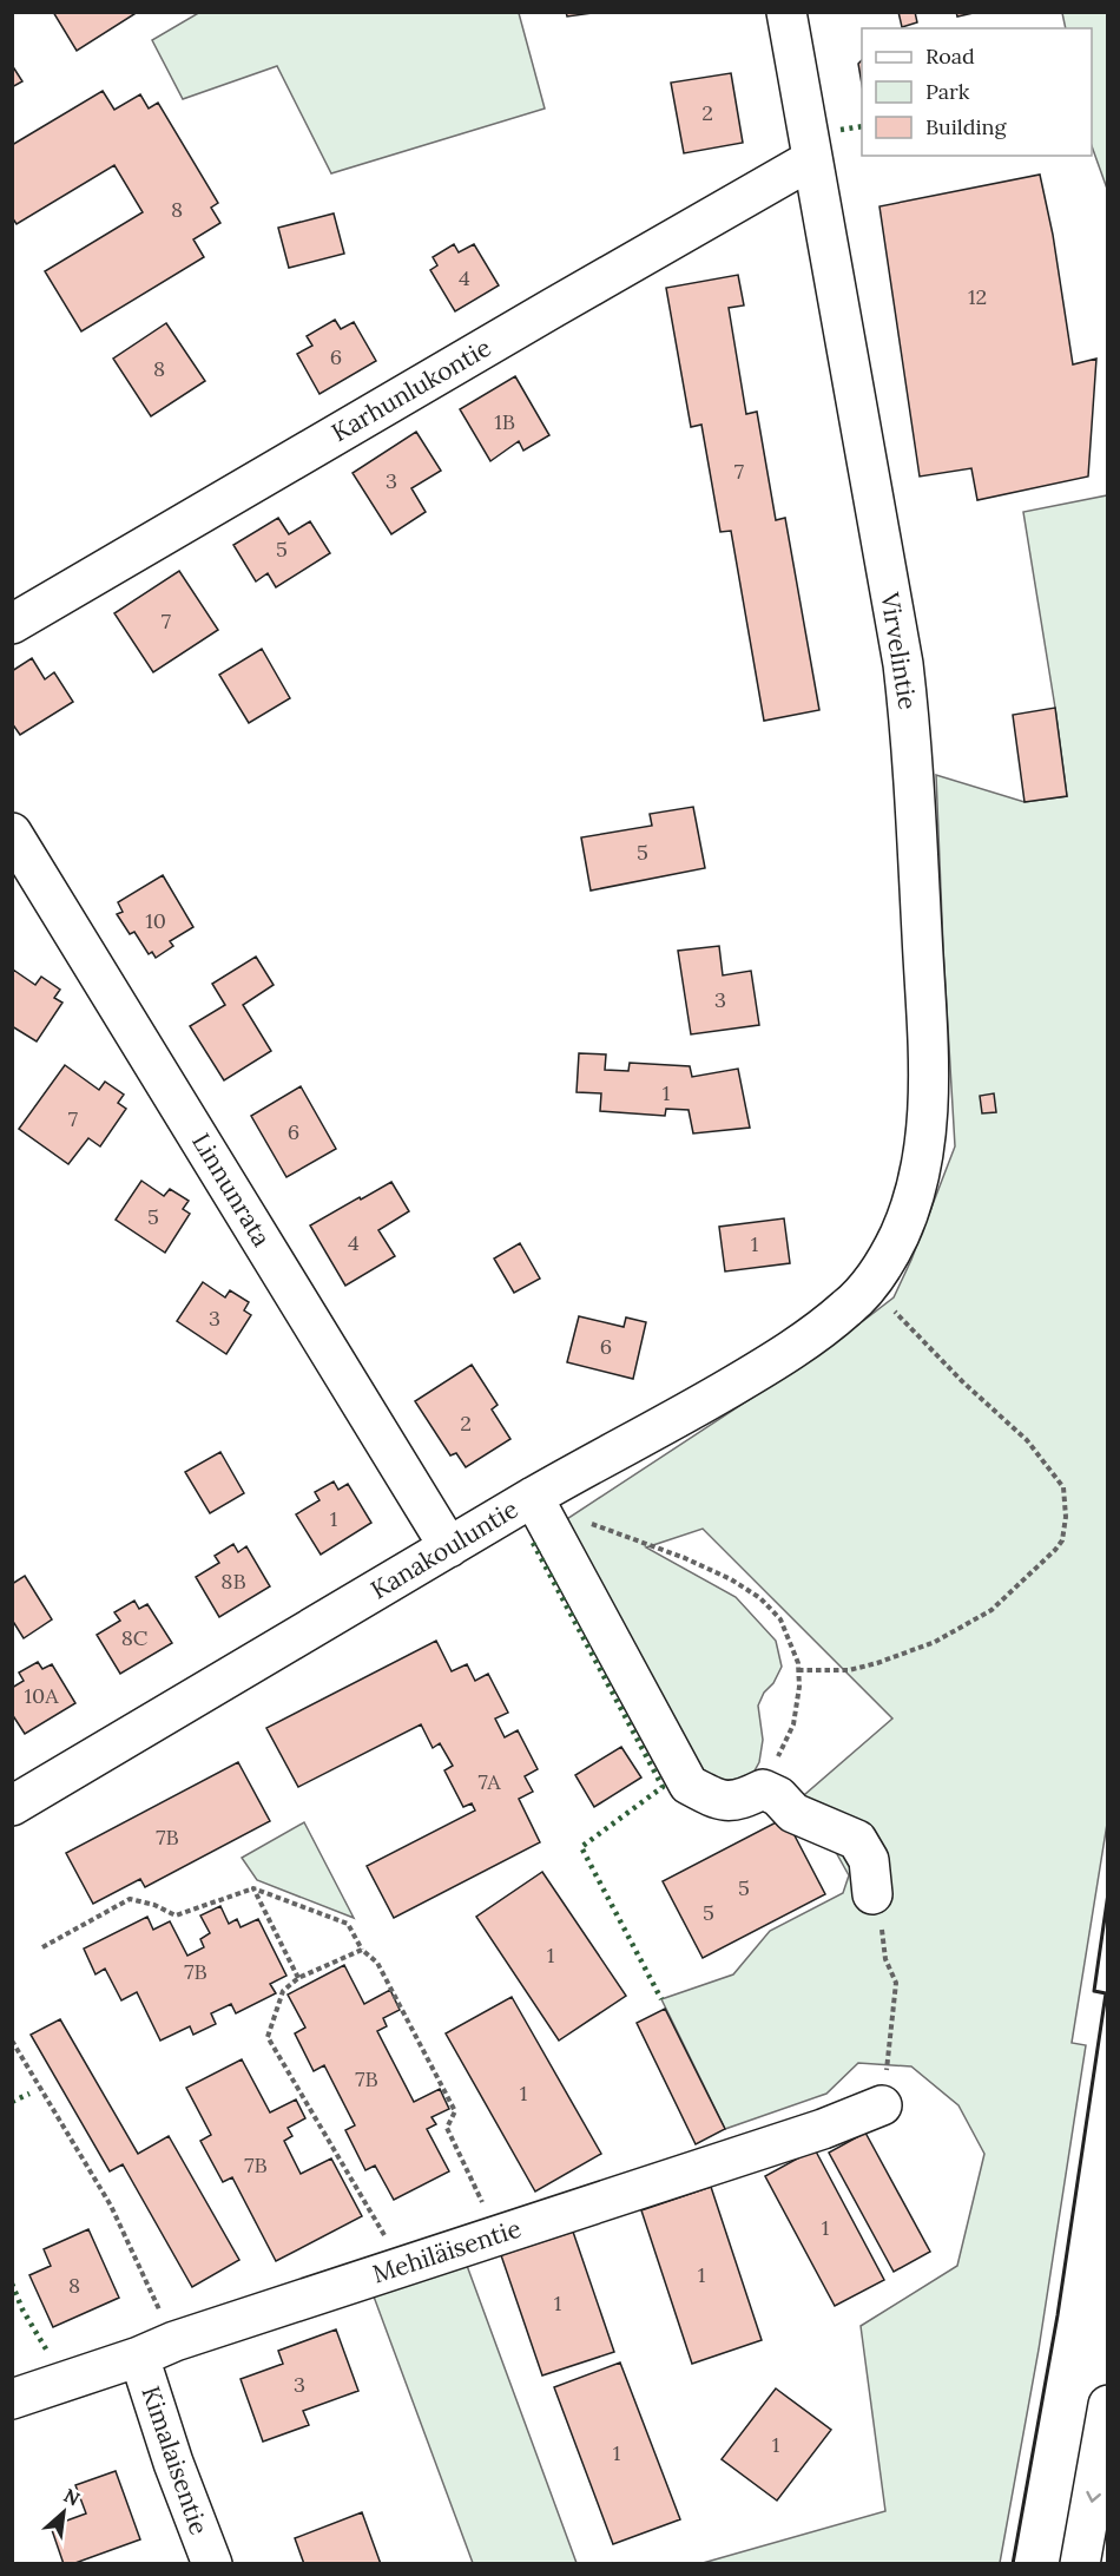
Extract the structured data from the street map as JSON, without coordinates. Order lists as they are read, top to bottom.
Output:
{
  "streets": {
    "main road": [
      "Karhunlukontie",
      "Virvelintie",
      "Linnunrata",
      "Kanakouluntie",
      "Mehiläisentie",
      "Kimalaisentie"
    ]
  },
  "crossings": [
    ["Karhunlukontie", "Virvelintie"],
    ["Virvelintie", "Kanakouluntie"],
    ["Linnunrata", "Kanakouluntie"],
    ["Mehiläisentie", "Kimalaisentie"]
  ],
  "house_numbers": [
    "2",
    "8",
    "4",
    "12",
    "6",
    "8",
    "1B",
    "7",
    "3",
    "5",
    "7",
    "5",
    "10",
    "3",
    "1",
    "7",
    "6",
    "5",
    "4",
    "1",
    "3",
    "6",
    "2",
    "1",
    "8B",
    "8C",
    "10A",
    "7A",
    "7B",
    "5",
    "5",
    "1",
    "7B",
    "7B",
    "1",
    "7B",
    "1",
    "1",
    "8",
    "1",
    "3",
    "1",
    "1"
  ],
  "legend": ["Road", "Park", "Building"],
  "north": "top right"
}
